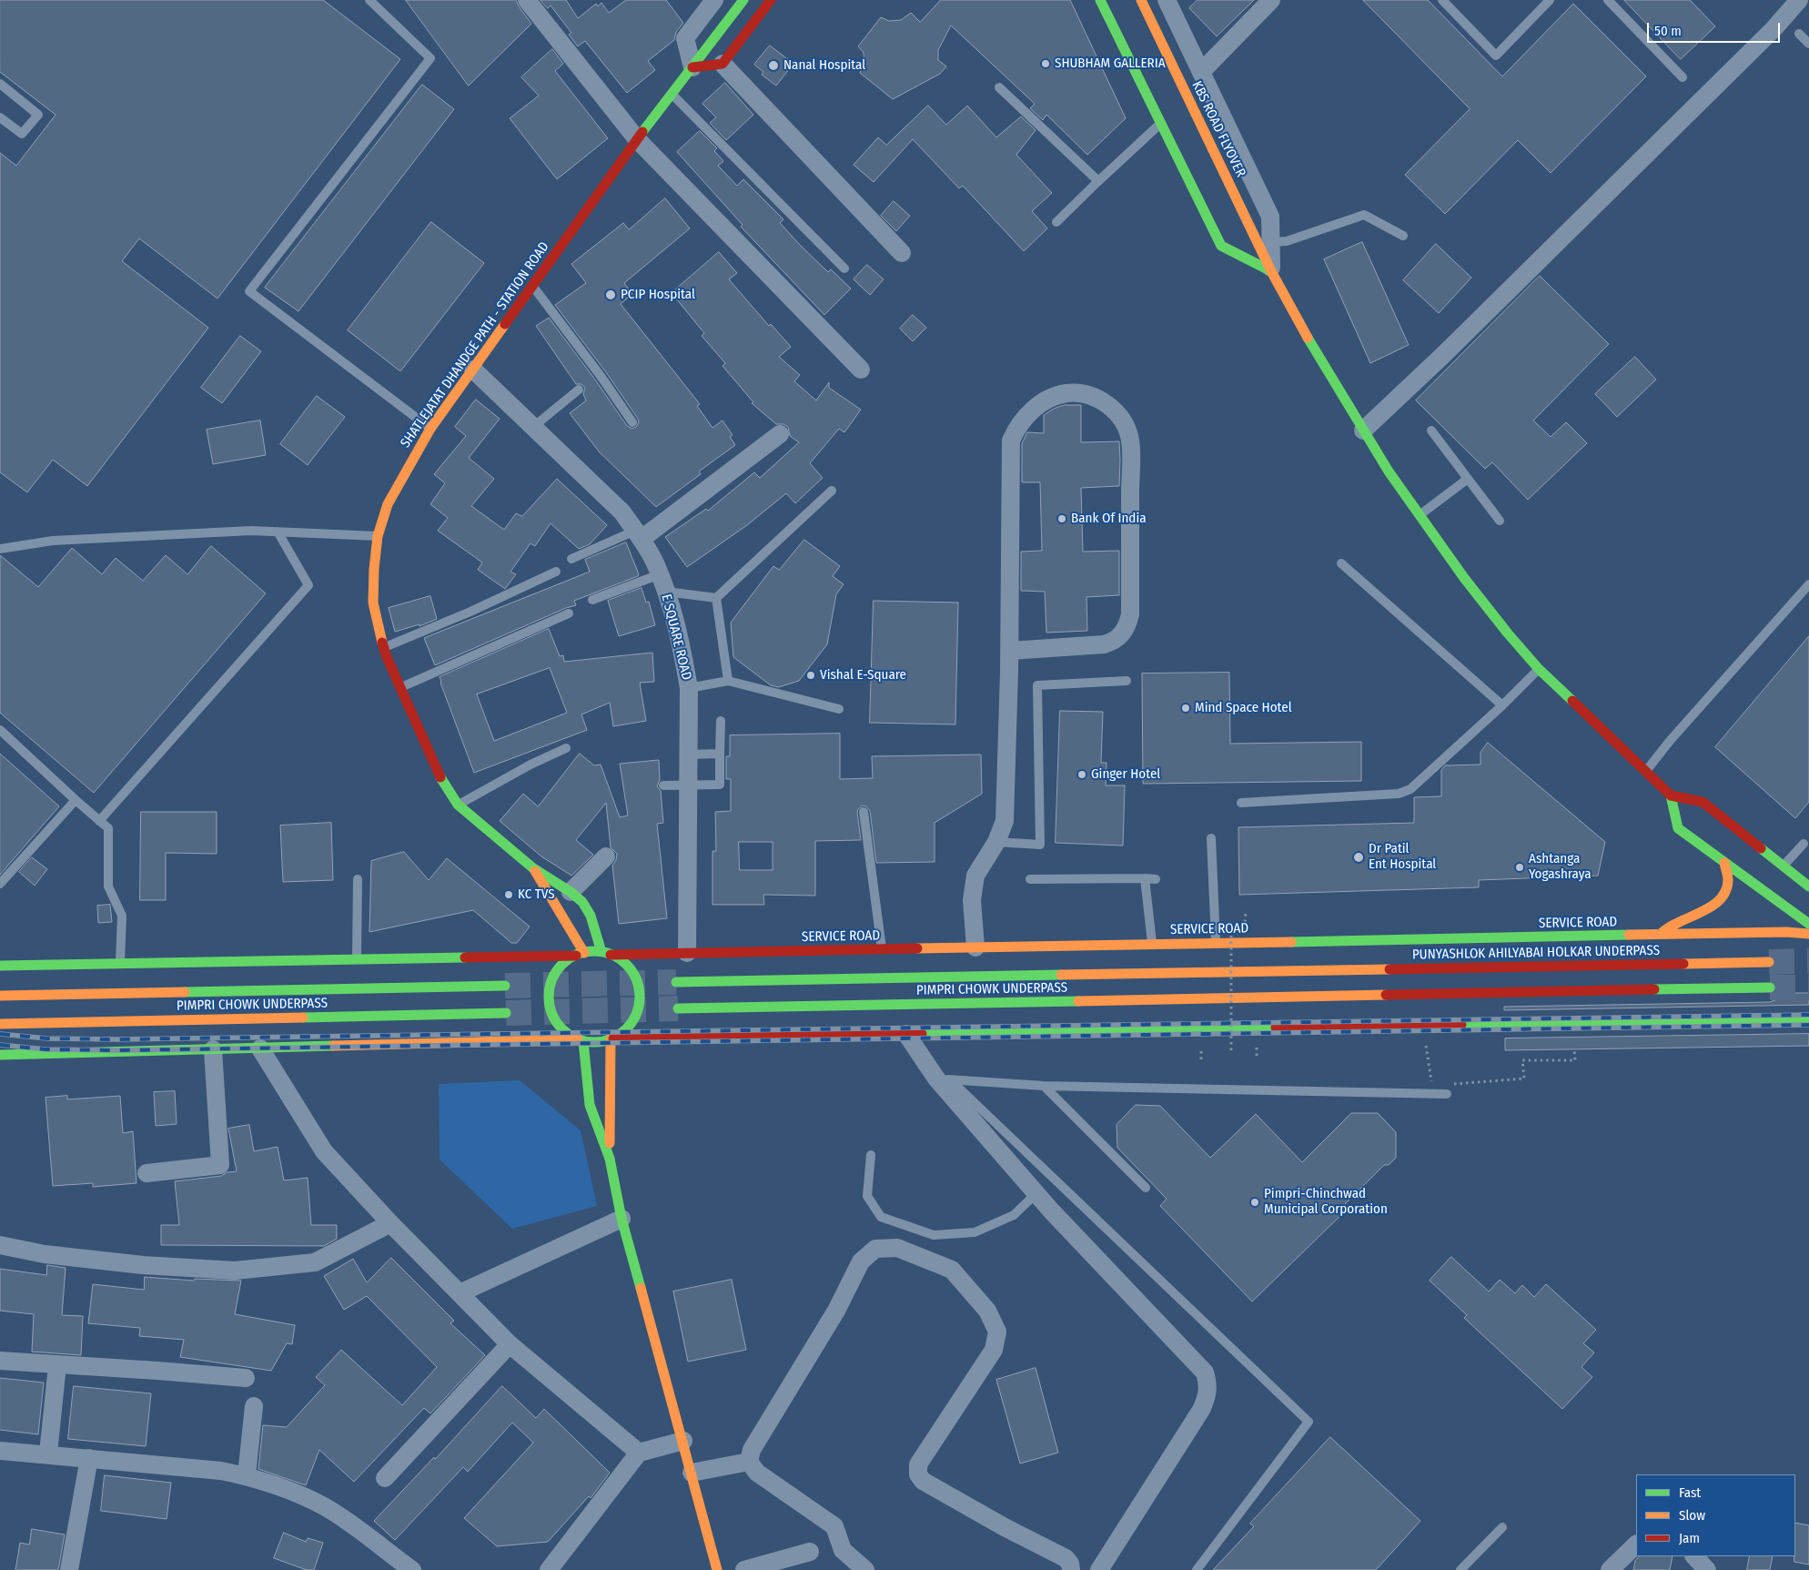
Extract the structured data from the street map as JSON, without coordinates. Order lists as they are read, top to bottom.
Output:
{
  "streets": {
    "main road": [
      "KBS ROAD FLYOVER",
      "SHATLEJATAT DHANDGE PATH - STATION ROAD",
      "SERVICE ROAD",
      "PUNYASHLOK AHILYABAI HOLKAR UNDERPASS",
      "PIMPRI CHOWK UNDERPASS"
    ],
    "street": ["E SQUARE ROAD"]
  },
  "crossings": [
    ["SHATLEJATAT DHANDGE PATH - STATION ROAD", "E SQUARE ROAD"],
    ["SHATLEJATAT DHANDGE PATH - STATION ROAD", "SERVICE ROAD"],
    ["E SQUARE ROAD", "SERVICE ROAD"],
    ["PUNYASHLOK AHILYABAI HOLKAR UNDERPASS", "PIMPRI CHOWK UNDERPASS"]
  ],
  "places": [
    "SHUBHAM GALLERIA",
    "Nanal Hospital",
    "PCIP Hospital",
    "Bank Of India",
    "Vishal E-Square",
    "Mind Space Hotel",
    "Ginger Hotel",
    "Dr Patil Ent Hospital",
    "Ashtanga Yogashraya",
    "KC TVS",
    "Pimpri-Chinchwad Municipal Corporation"
  ],
  "legend": ["Fast", "Slow", "Jam"],
  "scale_bar": "50 m"
}
